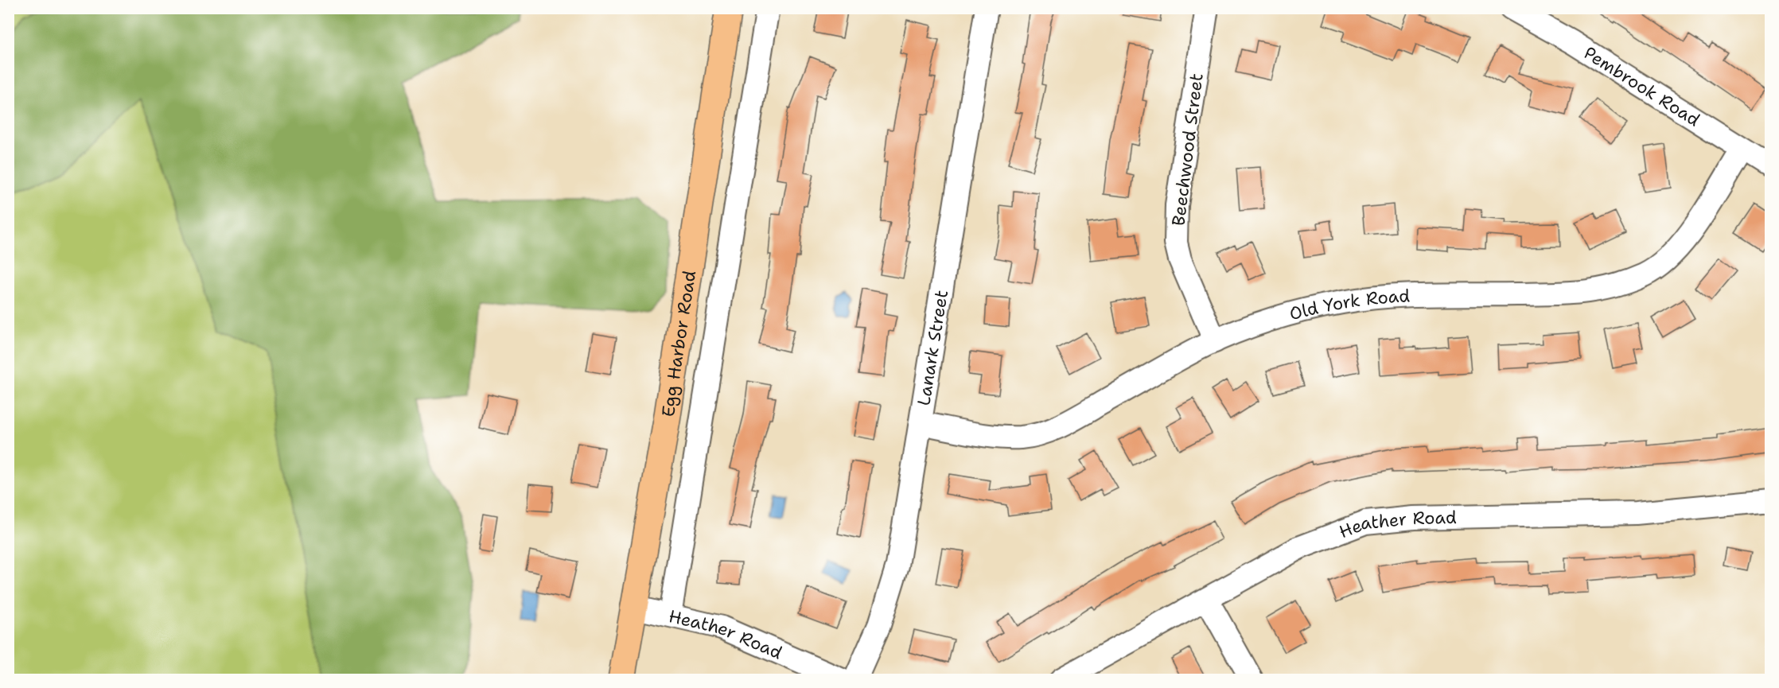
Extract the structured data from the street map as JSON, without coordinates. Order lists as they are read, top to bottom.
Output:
{
  "streets": {
    "main road": ["Egg Harbor Road"],
    "street": [
      "Pembrook Road",
      "Beechwood Street",
      "Old York Road",
      "Lanark Street",
      "Heather Road"
    ]
  },
  "crossings": [
    ["Pembrook Road", "Old York Road"],
    ["Beechwood Street", "Old York Road"],
    ["Old York Road", "Lanark Street"],
    ["Egg Harbor Road", "Heather Road"]
  ]
}
